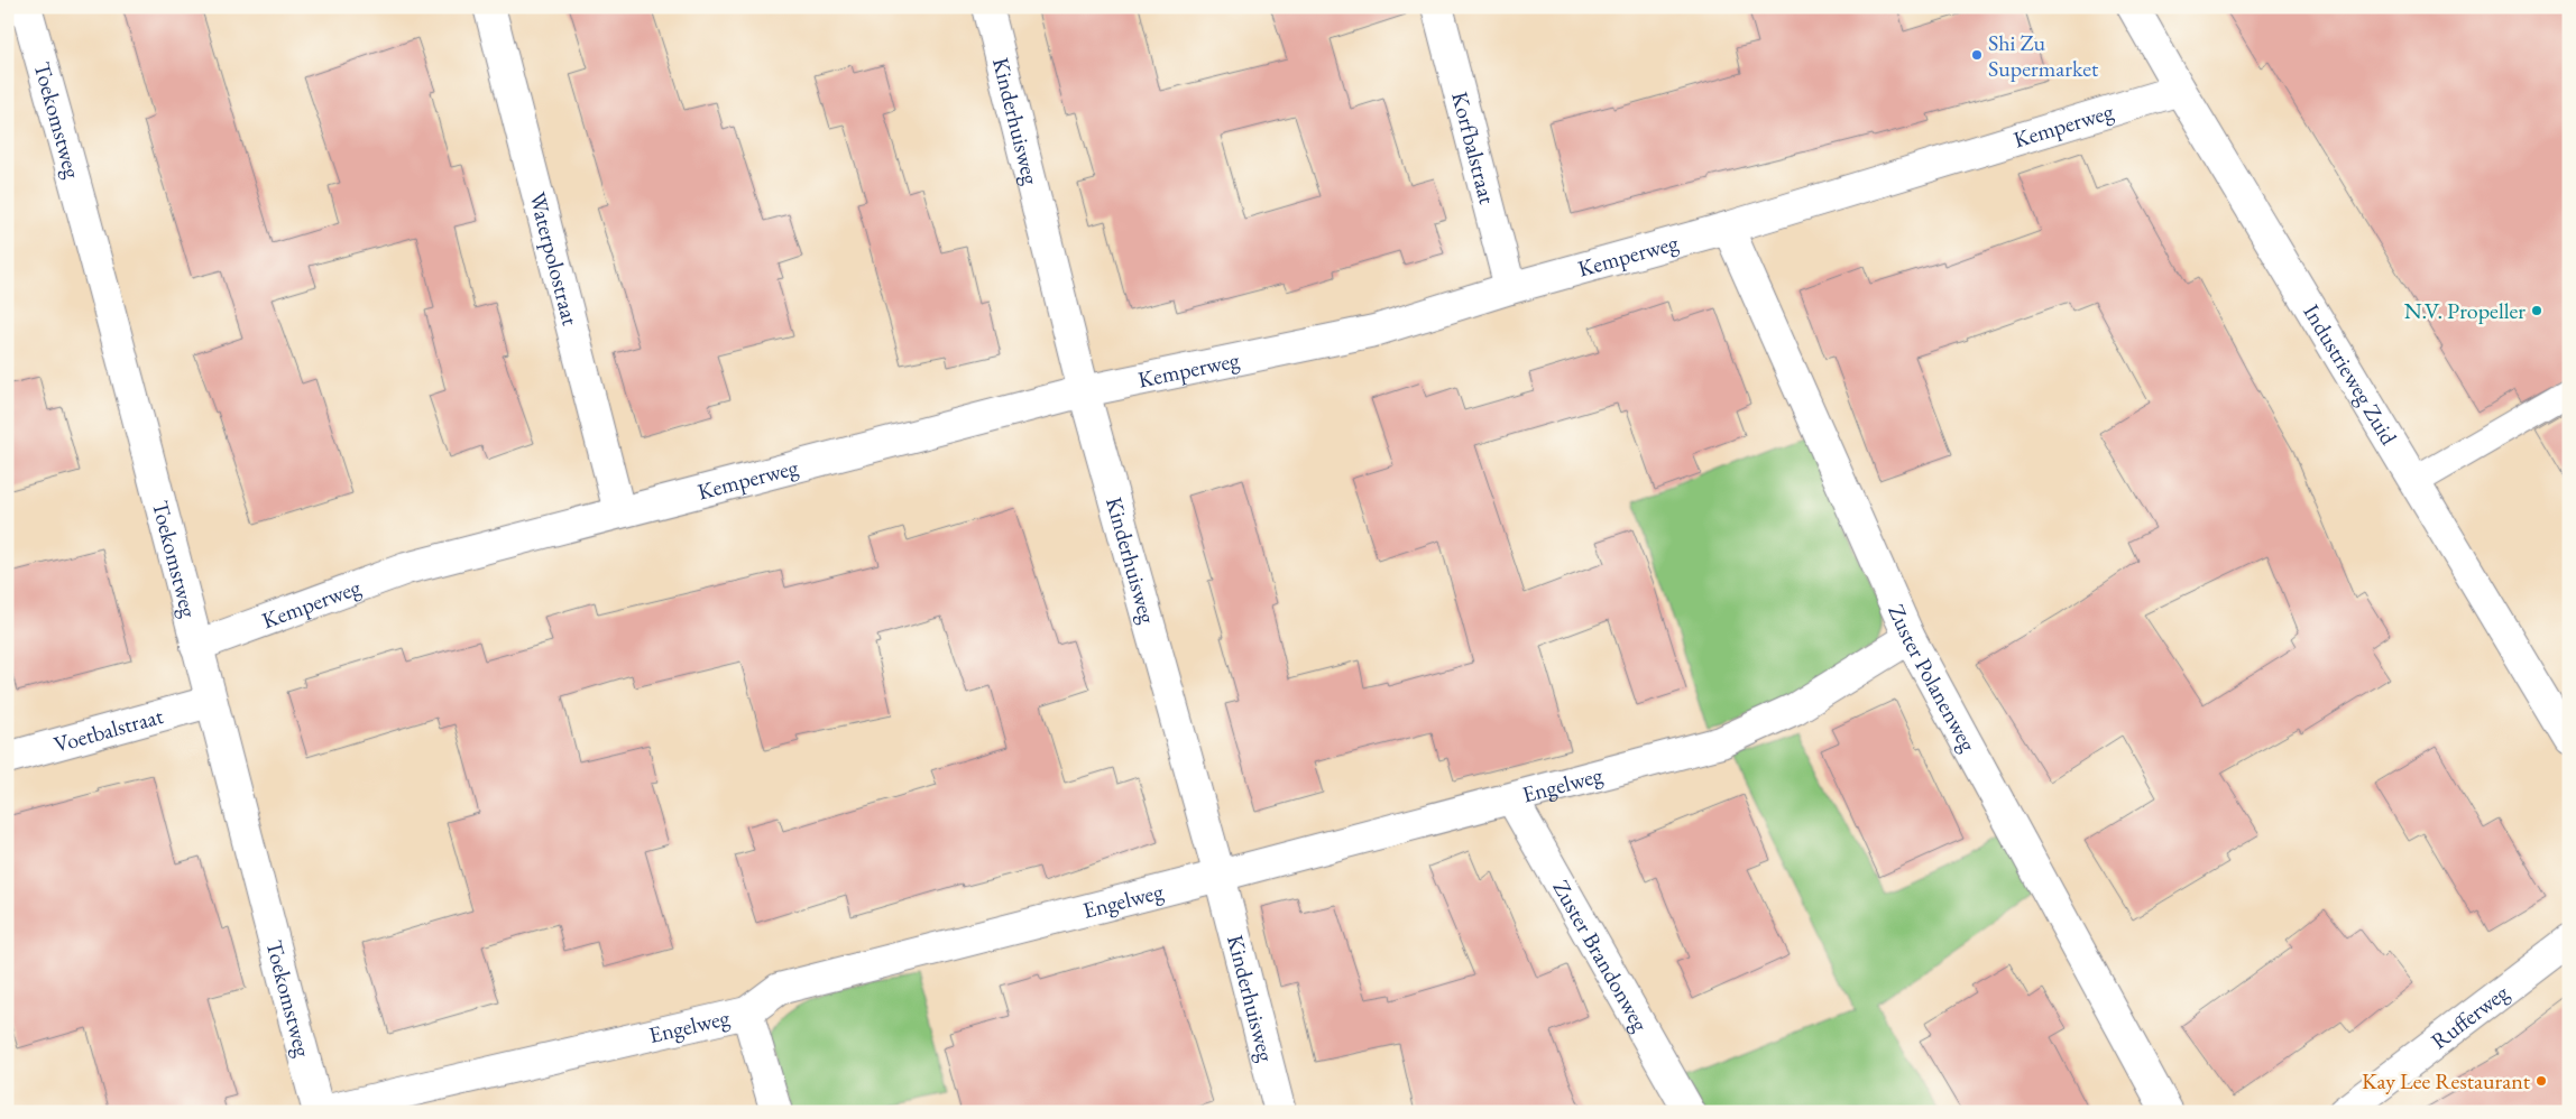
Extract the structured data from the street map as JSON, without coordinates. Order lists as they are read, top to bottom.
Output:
{
  "streets": {
    "street": [
      "Toekomstweg",
      "Kinderhuisweg",
      "Kemperweg",
      "Korfbalstraat",
      "Waterpolostraat",
      "Industrieweg Zuid",
      "Zuster Polanenweg",
      "Voetbalstraat",
      "Engelweg",
      "Zuster Brandonweg",
      "Rufferweg"
    ]
  },
  "crossings": [
    ["Toekomstweg", "Kemperweg"],
    ["Toekomstweg", "Voetbalstraat"],
    ["Toekomstweg", "Engelweg"],
    ["Kinderhuisweg", "Kemperweg"],
    ["Kinderhuisweg", "Engelweg"],
    ["Kemperweg", "Korfbalstraat"],
    ["Kemperweg", "Waterpolostraat"],
    ["Kemperweg", "Industrieweg Zuid"],
    ["Kemperweg", "Zuster Polanenweg"],
    ["Zuster Polanenweg", "Engelweg"],
    ["Engelweg", "Zuster Brandonweg"]
  ],
  "places": ["Shi Zu Supermarket", "N.V. Propeller", "Kay Lee Restaurant"]
}
